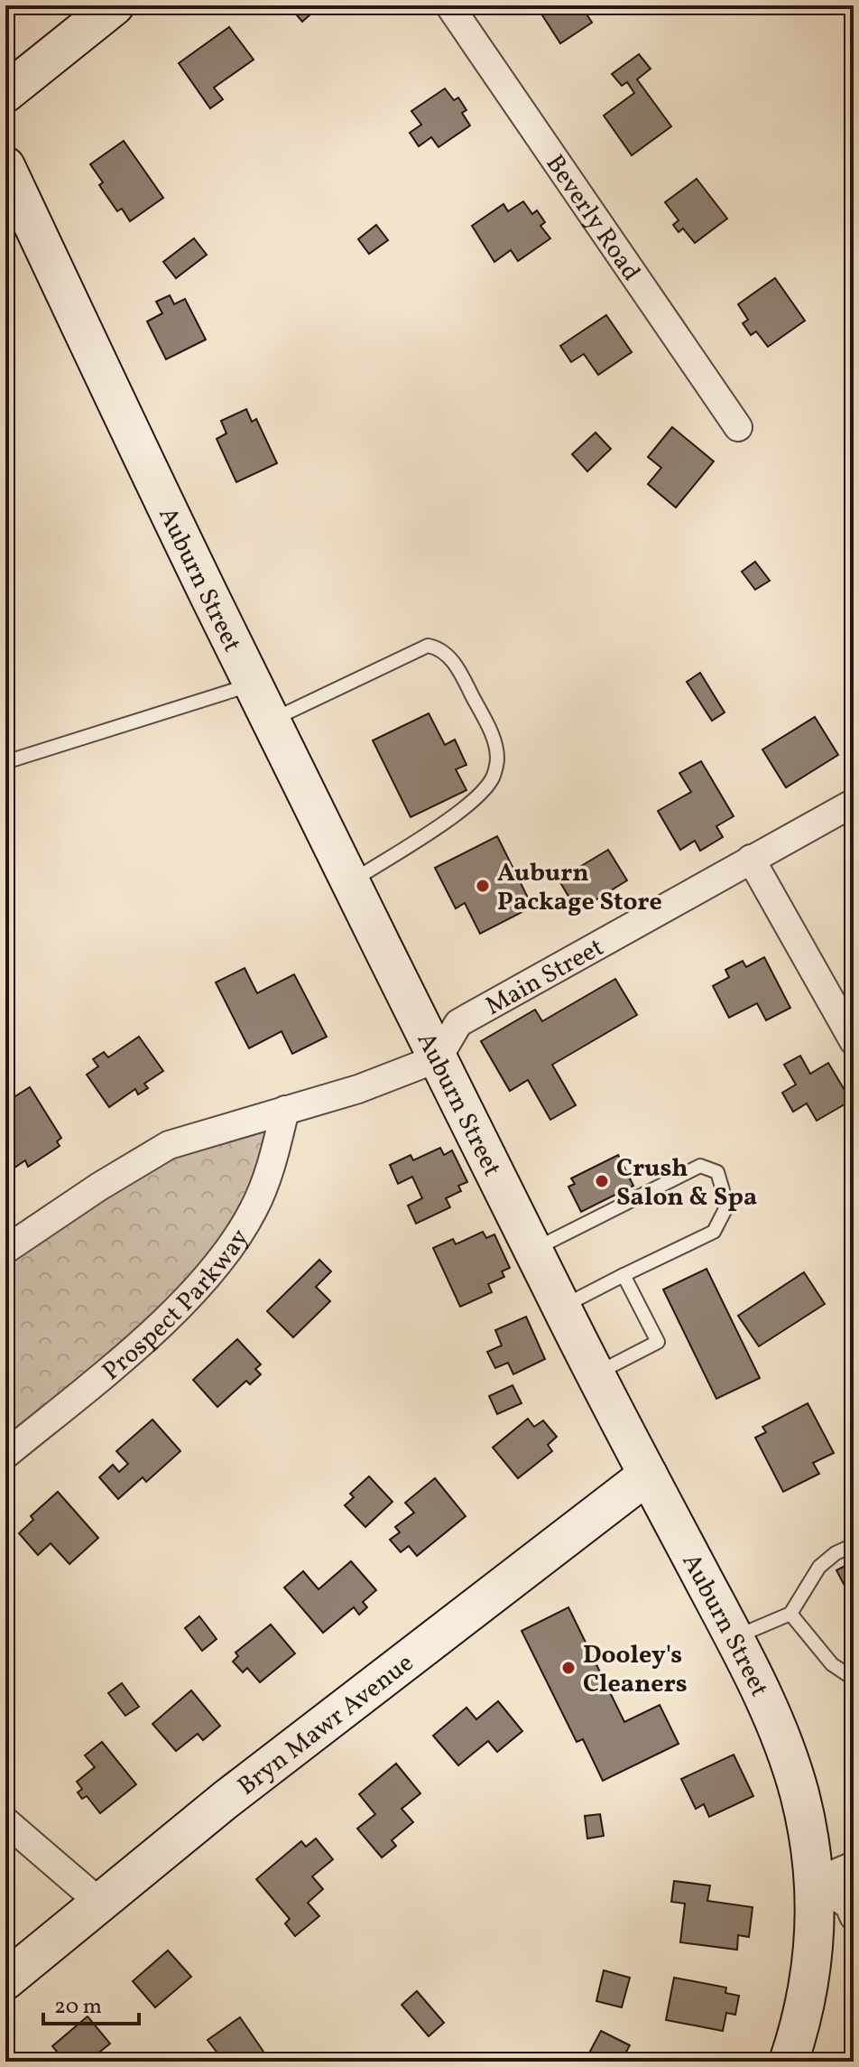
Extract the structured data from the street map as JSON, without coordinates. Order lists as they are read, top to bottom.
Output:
{
  "streets": {
    "main road": ["Auburn Street", "Bryn Mawr Avenue"],
    "street": ["Beverly Road", "Main Street", "Prospect Parkway"]
  },
  "crossings": [
    ["Auburn Street", "Main Street"],
    ["Auburn Street", "Bryn Mawr Avenue"]
  ],
  "places": ["Auburn Package Store", "Crush Salon & Spa", "Dooley's Cleaners"],
  "scale_bar": "20 m"
}
